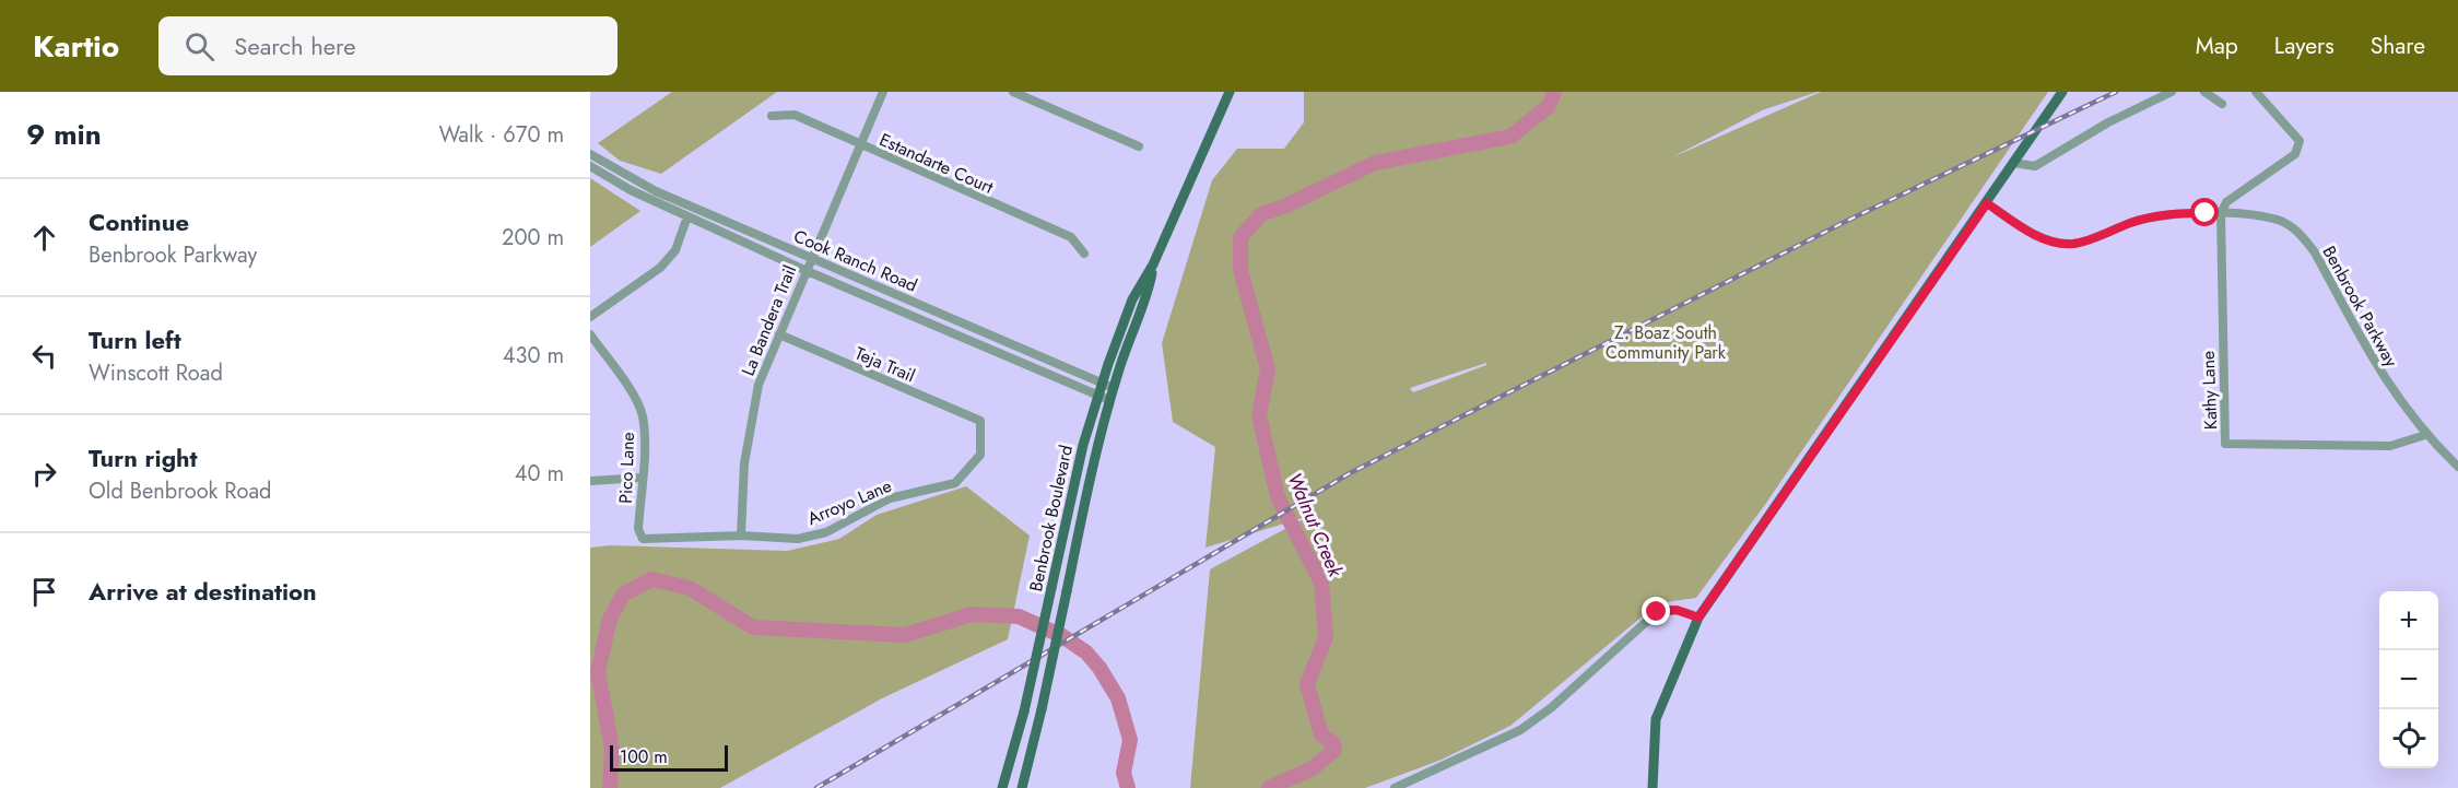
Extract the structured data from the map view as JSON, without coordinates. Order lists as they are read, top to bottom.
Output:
{
  "streets": {
    "main road": ["Benbrook Boulevard"],
    "street": [
      "Estandarte Court",
      "Cook Ranch Road",
      "Benbrook Parkway",
      "La Bandera Trail",
      "Teja Trail",
      "Kathy Lane",
      "Pico Lane",
      "Arroyo Lane"
    ]
  },
  "crossings": [
    ["Estandarte Court", "La Bandera Trail"],
    ["Cook Ranch Road", "La Bandera Trail"],
    ["Cook Ranch Road", "Benbrook Boulevard"],
    ["Benbrook Parkway", "Kathy Lane"],
    ["La Bandera Trail", "Teja Trail"],
    ["La Bandera Trail", "Arroyo Lane"],
    ["Teja Trail", "Arroyo Lane"],
    ["Pico Lane", "Arroyo Lane"]
  ],
  "water": ["Walnut Creek"],
  "parks": ["Z. Boaz South Community Park"],
  "scale_bar": "100 m",
  "page": {
    "header": "Kartio",
    "search": "Search here",
    "nav": ["Map", "Layers", "Share"],
    "heading": ["9 min", "Walk · 670 m"],
    "list": [
      ["Continue", "Benbrook Parkway", "200 m"],
      ["Turn left", "Winscott Road", "430 m"],
      ["Turn right", "Old Benbrook Road", "40 m"],
      "Arrive at destination"
    ],
    "map_buttons": ["+", "−"],
    "scale": "100 m"
  }
}
